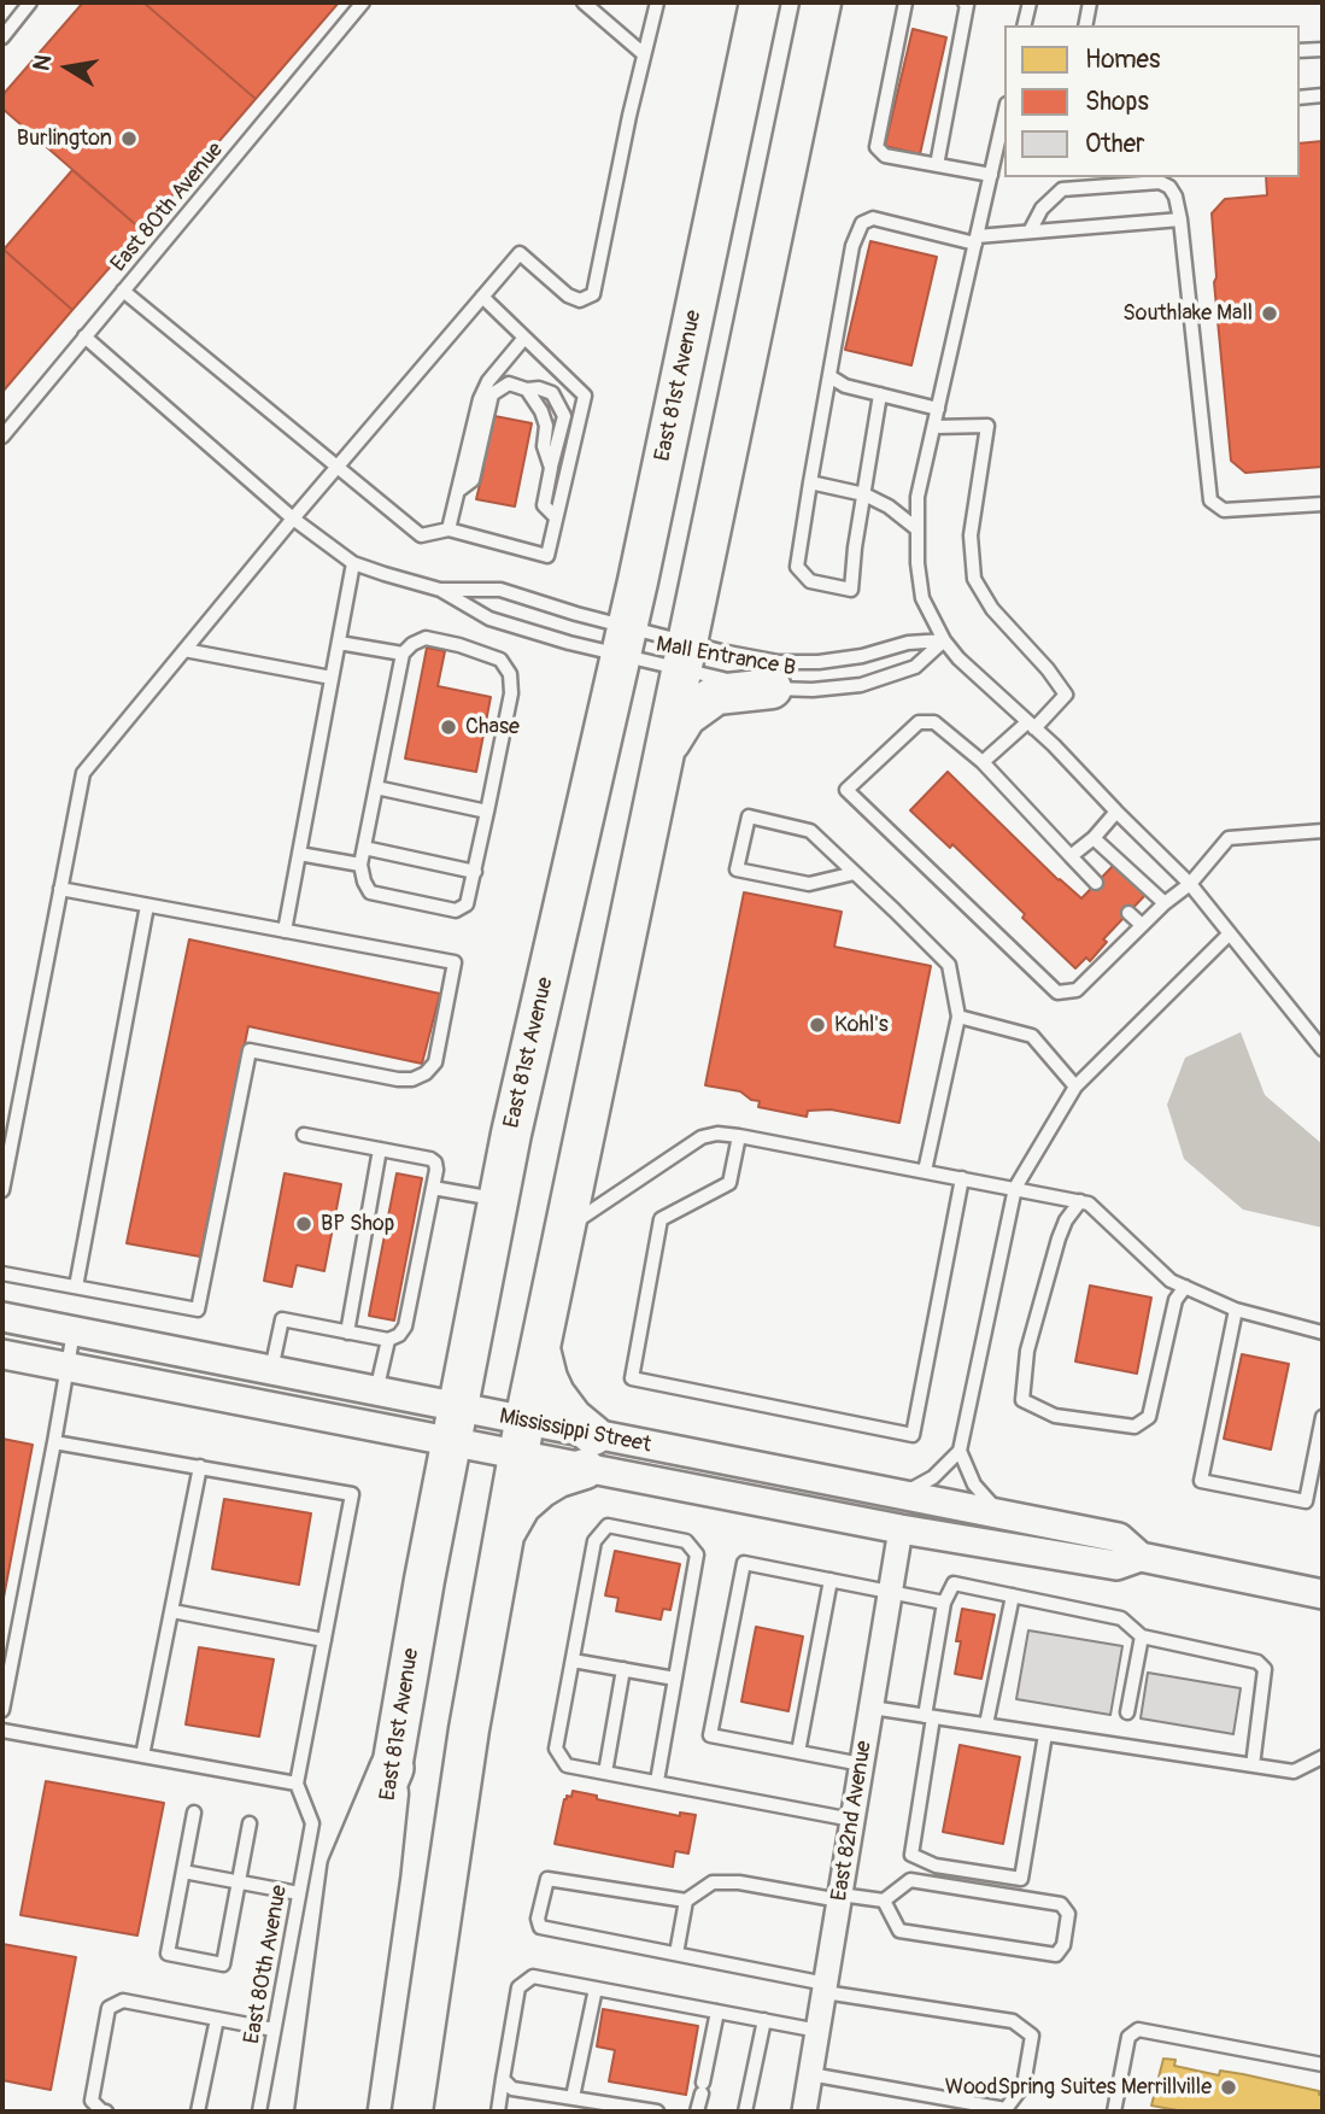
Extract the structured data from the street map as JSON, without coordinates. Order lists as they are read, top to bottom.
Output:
{
  "streets": {
    "highway": ["East 81st Avenue"],
    "street": ["Mississippi Street", "East 82nd Avenue"],
    "lane": ["East 80th Avenue", "Mall Entrance B"]
  },
  "crossings": [
    ["East 80th Avenue", "Mall Entrance B"],
    ["East 81st Avenue", "Mall Entrance B"],
    ["East 81st Avenue", "Mississippi Street"],
    ["Mississippi Street", "East 82nd Avenue"]
  ],
  "places": [
    "Burlington",
    "Southlake Mall",
    "Chase",
    "Kohl's",
    "BP Shop",
    "WoodSpring Suites Merrillville"
  ],
  "legend": ["Homes", "Shops", "Other"],
  "north": "left"
}
